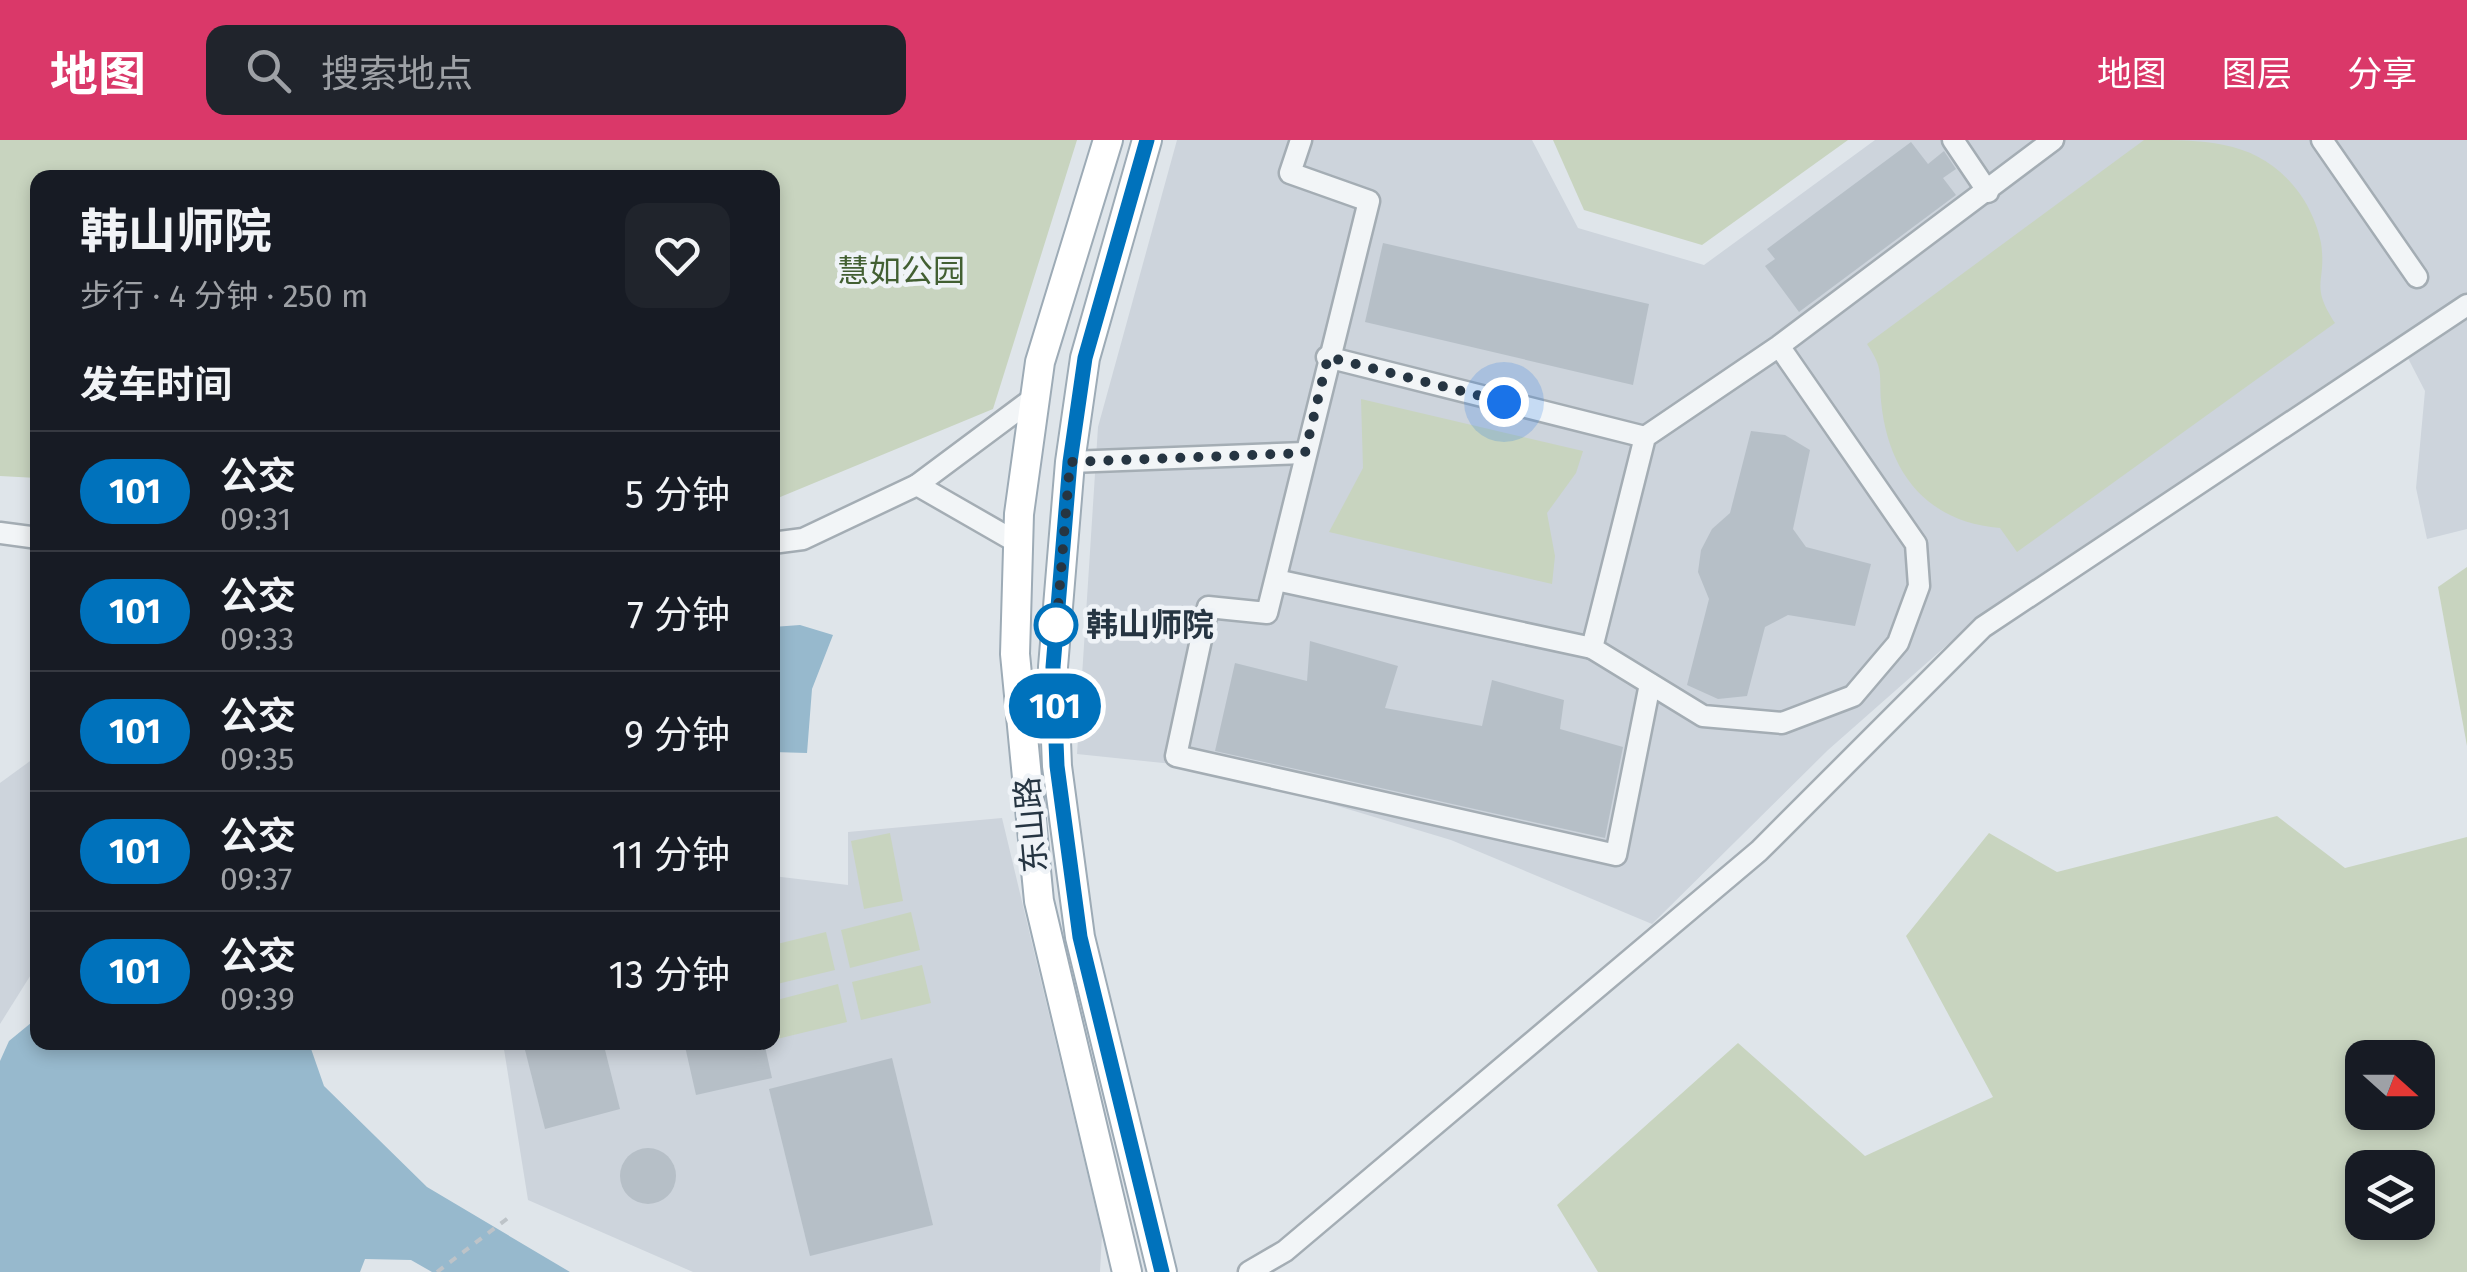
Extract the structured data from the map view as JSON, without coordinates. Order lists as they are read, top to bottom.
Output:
{
  "streets": {
    "main road": ["东山路"]
  },
  "parks": ["慧如公园"],
  "places": ["韩山师院"],
  "lines": ["bus line 101"],
  "north": "right",
  "page": {
    "header": "地图",
    "search": "搜索地点",
    "nav": ["地图", "图层", "分享"],
    "on_map": "101",
    "heading": [
      ["韩山师院", "步行 · 4 分钟 · 250 m"],
      "发车时间"
    ],
    "list": [
      {
        "mark": "101",
        "name": "公交",
        "note": "09:31",
        "value": "5 分钟"
      },
      {
        "mark": "101",
        "name": "公交",
        "note": "09:33",
        "value": "7 分钟"
      },
      {
        "mark": "101",
        "name": "公交",
        "note": "09:35",
        "value": "9 分钟"
      },
      {
        "mark": "101",
        "name": "公交",
        "note": "09:37",
        "value": "11 分钟"
      },
      {
        "mark": "101",
        "name": "公交",
        "note": "09:39",
        "value": "13 分钟"
      }
    ]
  }
}
